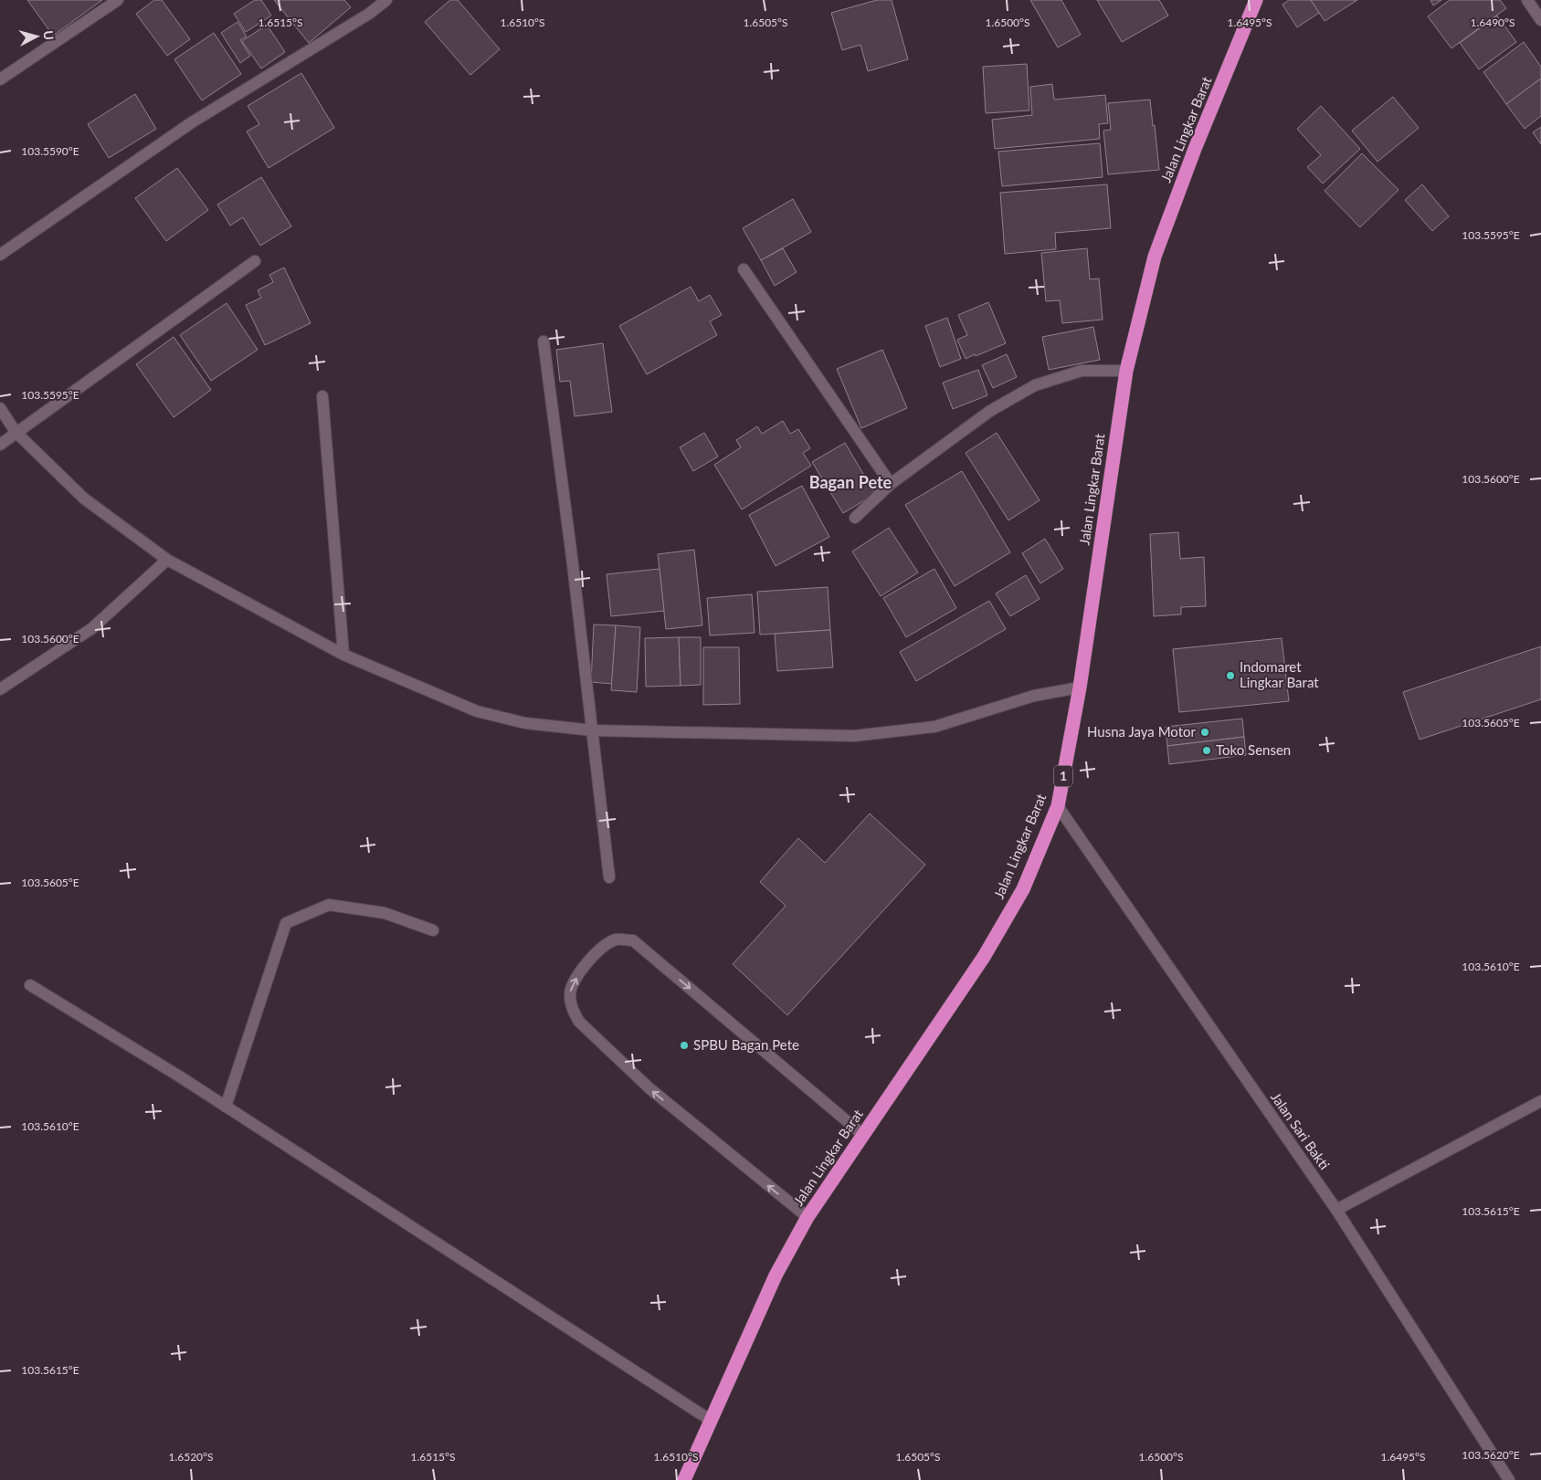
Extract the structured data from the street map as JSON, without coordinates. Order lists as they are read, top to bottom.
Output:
{
  "streets": {
    "highway": ["Jalan Lingkar Barat", "1"],
    "street": ["Jalan Sari Bakti"]
  },
  "crossings": [
    ["Jalan Lingkar Barat", "Jalan Sari Bakti"]
  ],
  "districts": ["Bagan Pete"],
  "places": [
    "Indomaret Lingkar Barat",
    "Husna Jaya Motor",
    "Toko Sensen",
    "SPBU Bagan Pete"
  ],
  "north": "right",
  "coordinates": [
    "1.6515°S",
    "1.6510°S",
    "1.6505°S",
    "1.6500°S",
    "1.6495°S",
    "1.6490°S",
    "103.5590°E",
    "103.5595°E",
    "103.5600°E",
    "103.5605°E",
    "103.5610°E",
    "103.5615°E",
    "103.5620°E",
    "1.6520°S"
  ]
}
